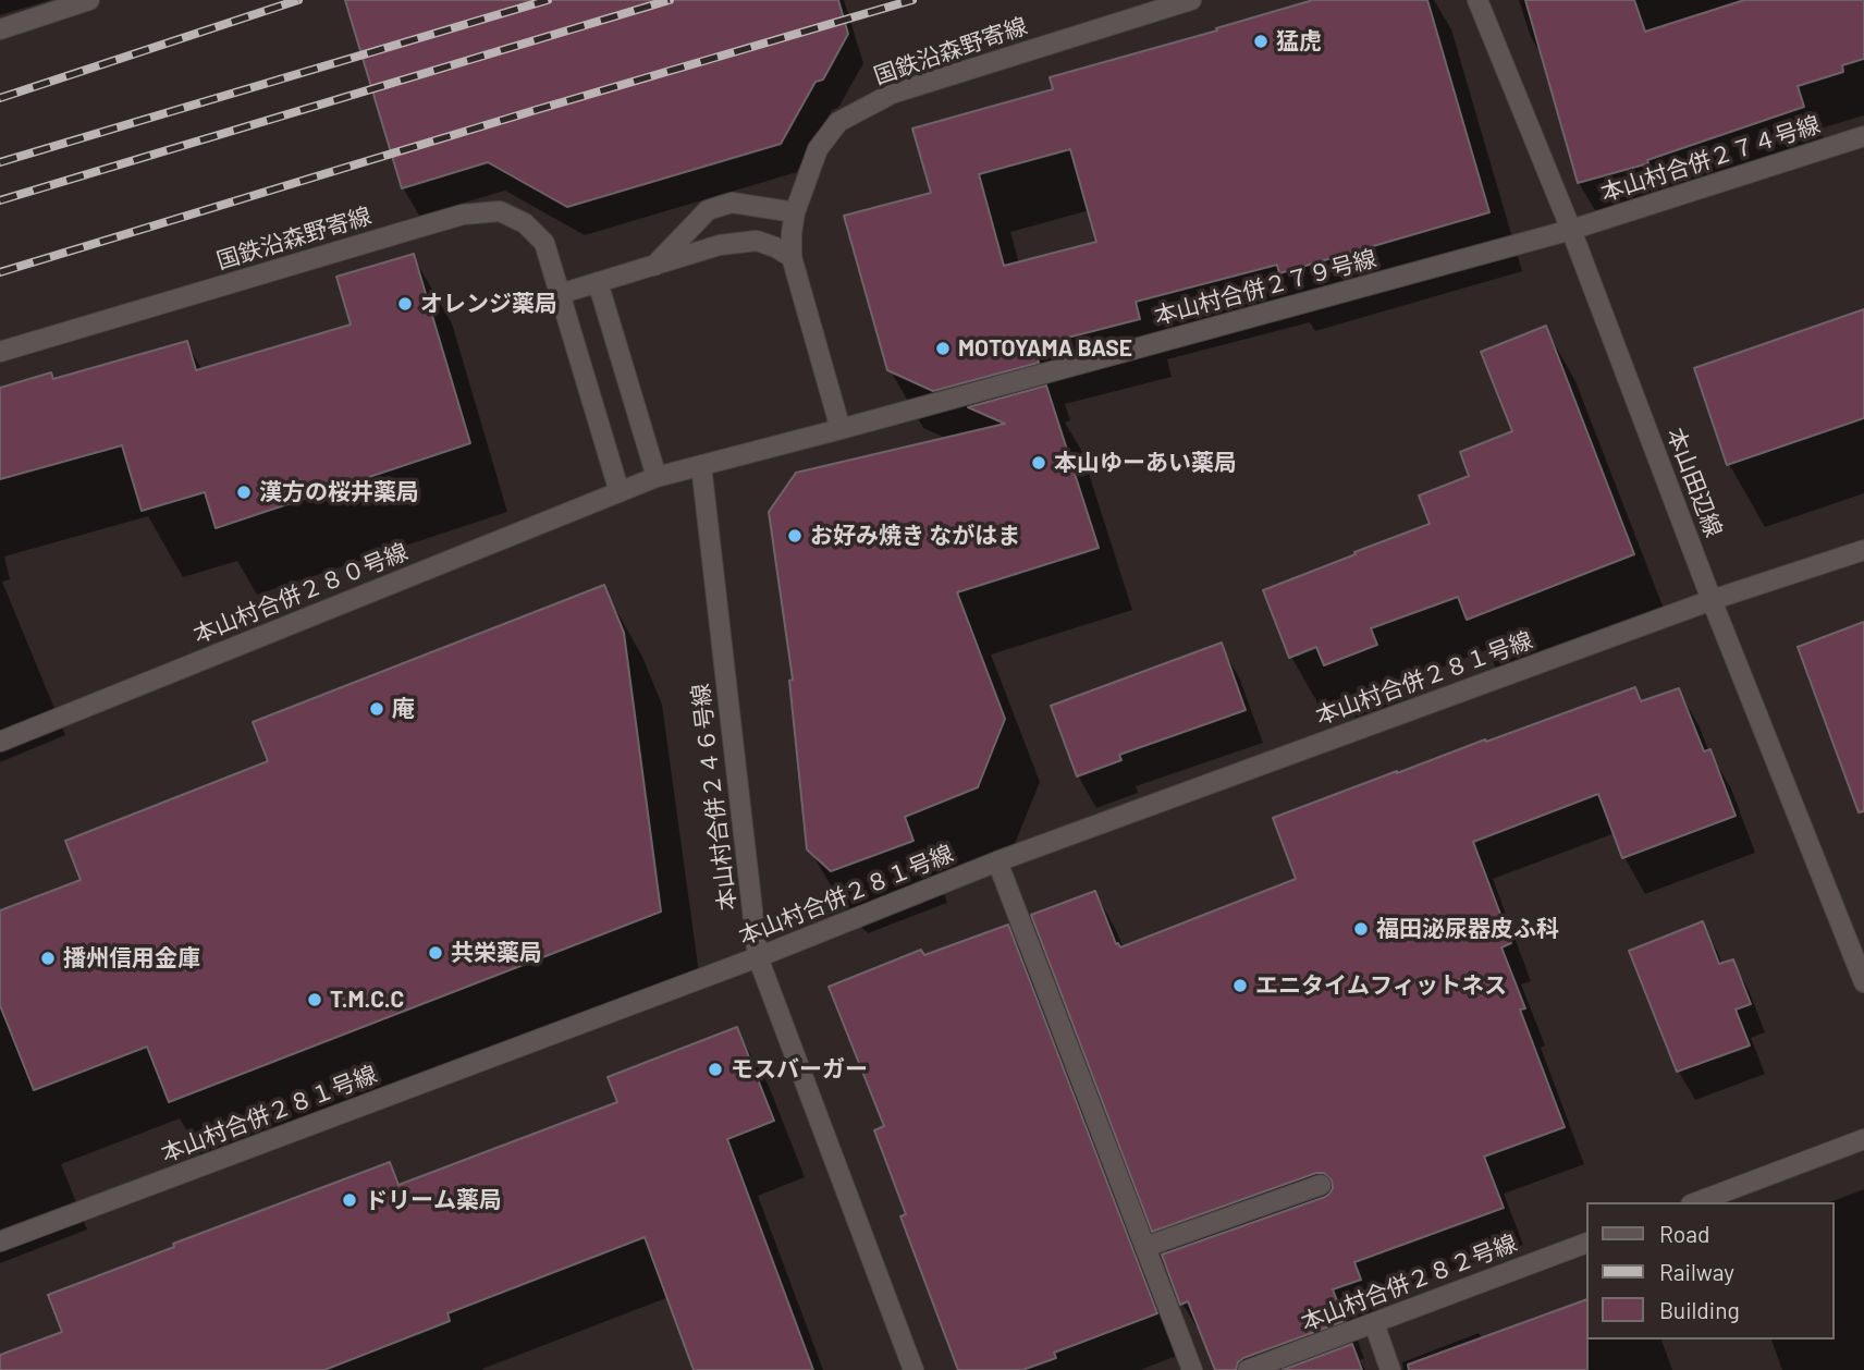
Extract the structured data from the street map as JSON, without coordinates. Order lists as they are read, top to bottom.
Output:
{
  "streets": {
    "street": [
      "国鉄沿森野寄線",
      "本山村合併２７４号線",
      "本山村合併２７９号線",
      "本山田辺線",
      "本山村合併２８０号線",
      "本山村合併２８１号線",
      "本山村合併２４６号線",
      "本山村合併２８２号線"
    ]
  },
  "crossings": [
    ["国鉄沿森野寄線", "本山村合併２７９号線"],
    ["国鉄沿森野寄線", "本山村合併２８０号線"],
    ["本山村合併２７４号線", "本山村合併２７９号線"],
    ["本山村合併２７４号線", "本山田辺線"],
    ["本山村合併２７９号線", "本山田辺線"],
    ["本山村合併２７９号線", "本山村合併２８０号線"],
    ["本山村合併２７９号線", "本山村合併２４６号線"],
    ["本山田辺線", "本山村合併２８１号線"],
    ["本山村合併２８０号線", "本山村合併２４６号線"],
    ["本山村合併２８１号線", "本山村合併２４６号線"]
  ],
  "places": [
    "猛虎",
    "オレンジ薬局",
    "MOTOYAMA BASE",
    "本山ゆーあい薬局",
    "漢方の桜井薬局",
    "お好み焼き ながはま",
    "庵",
    "福田泌尿器皮ふ科",
    "共栄薬局",
    "播州信用金庫",
    "エニタイムフィットネス",
    "T.M.C.C",
    "モスバーガー",
    "ドリーム薬局"
  ],
  "legend": ["Road", "Railway", "Building"]
}
